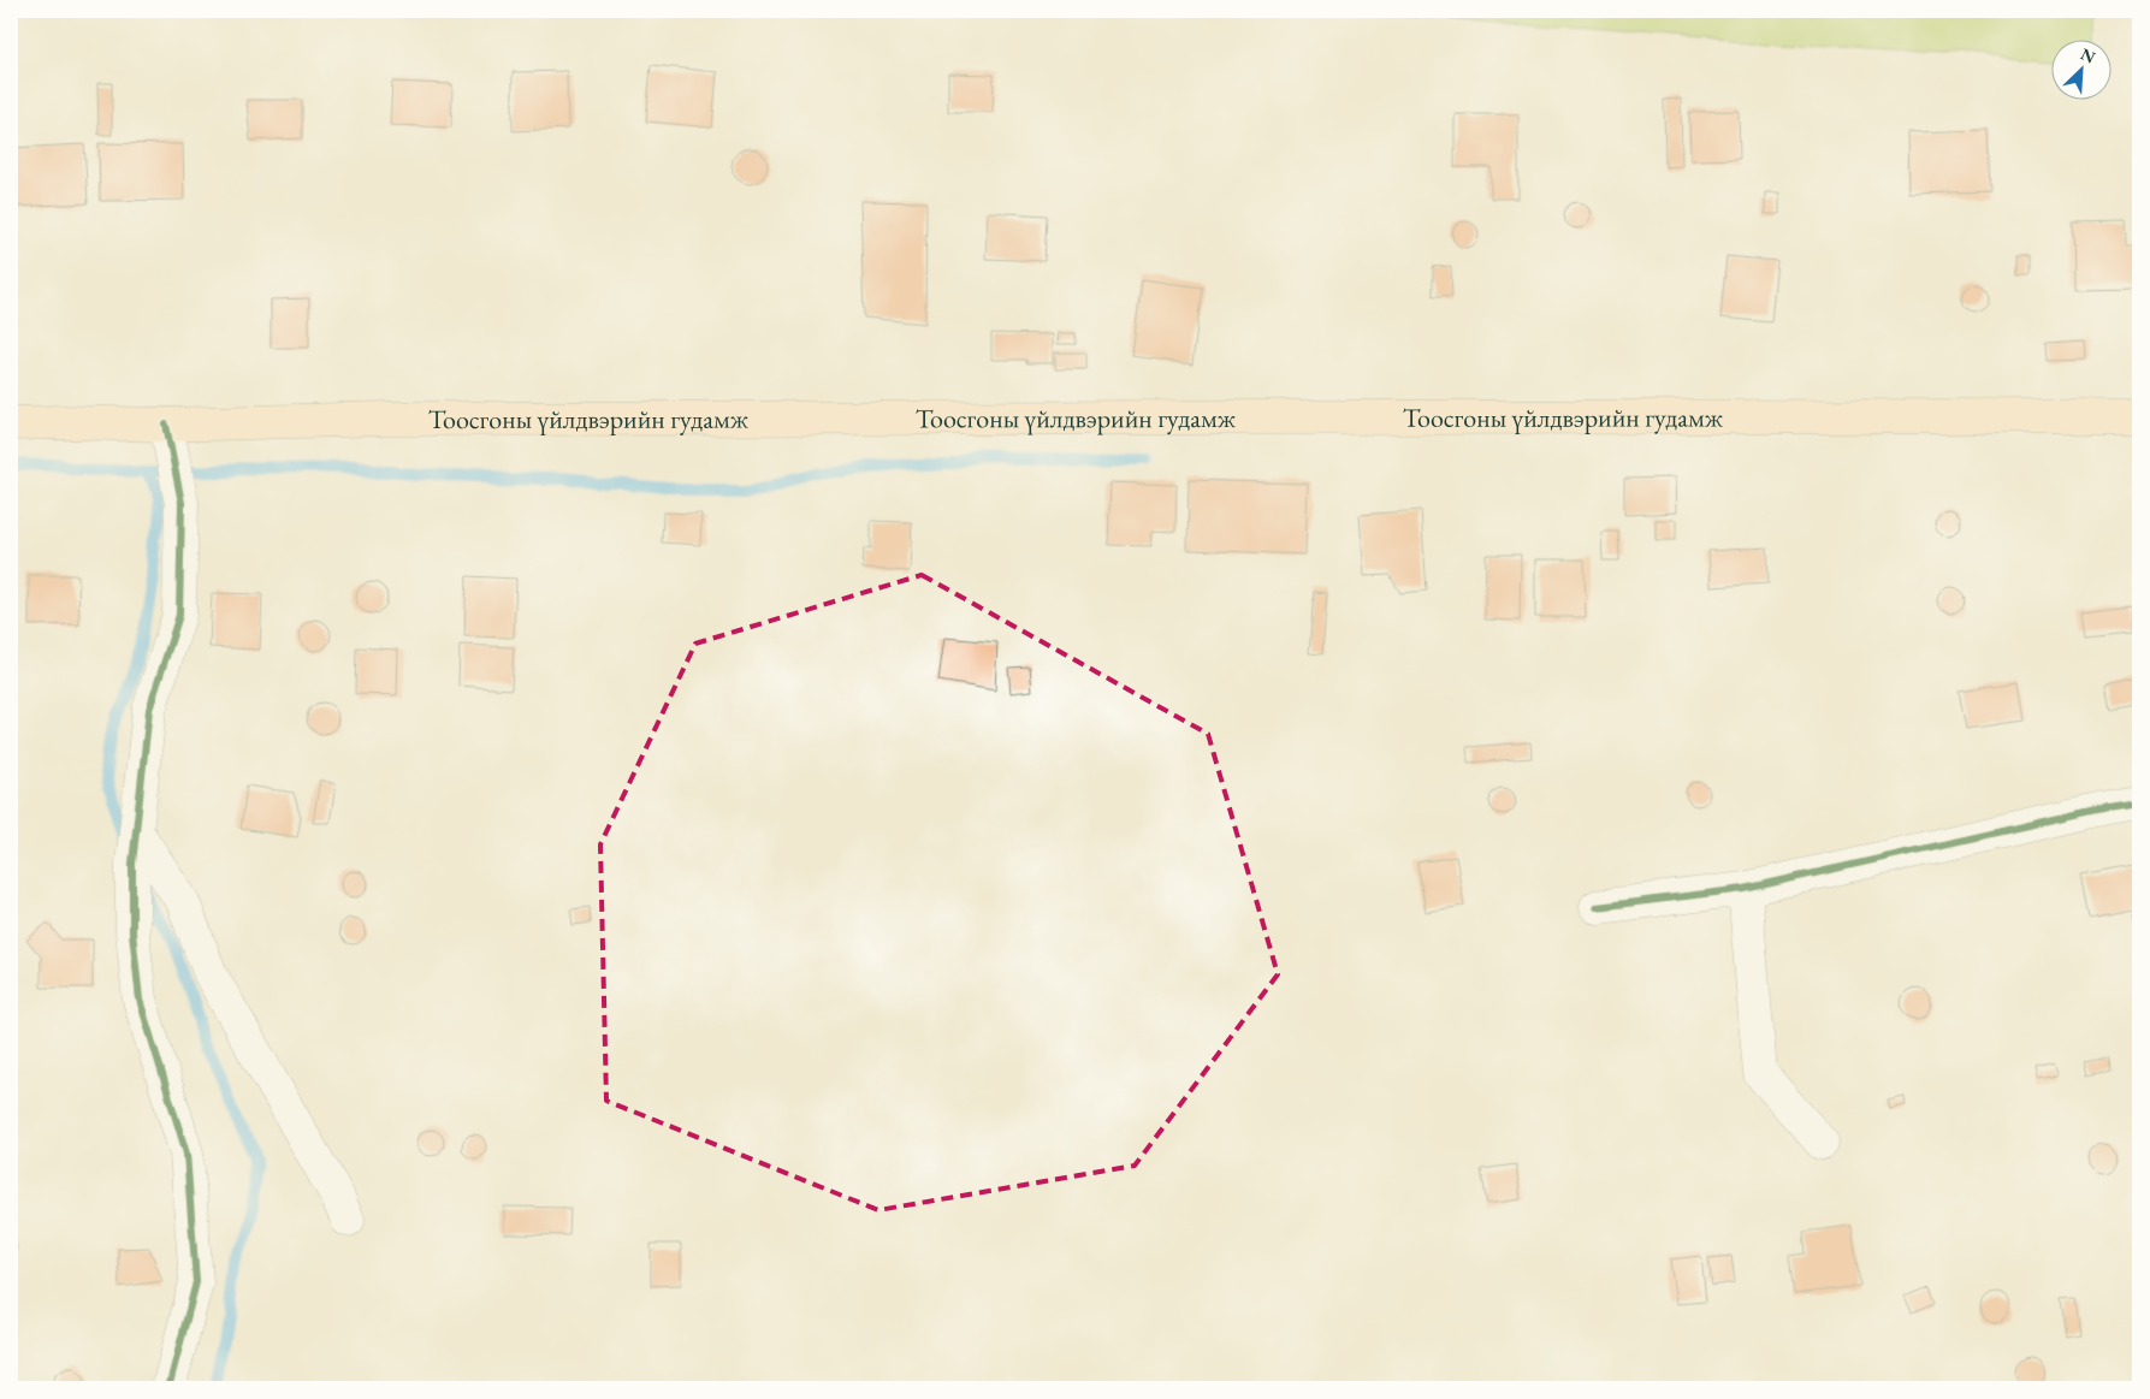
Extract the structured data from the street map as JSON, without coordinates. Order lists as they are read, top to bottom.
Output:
{
  "streets": {
    "main road": ["Тоосгоны үйлдвэрийн гудамж"]
  },
  "north": "top right"
}
